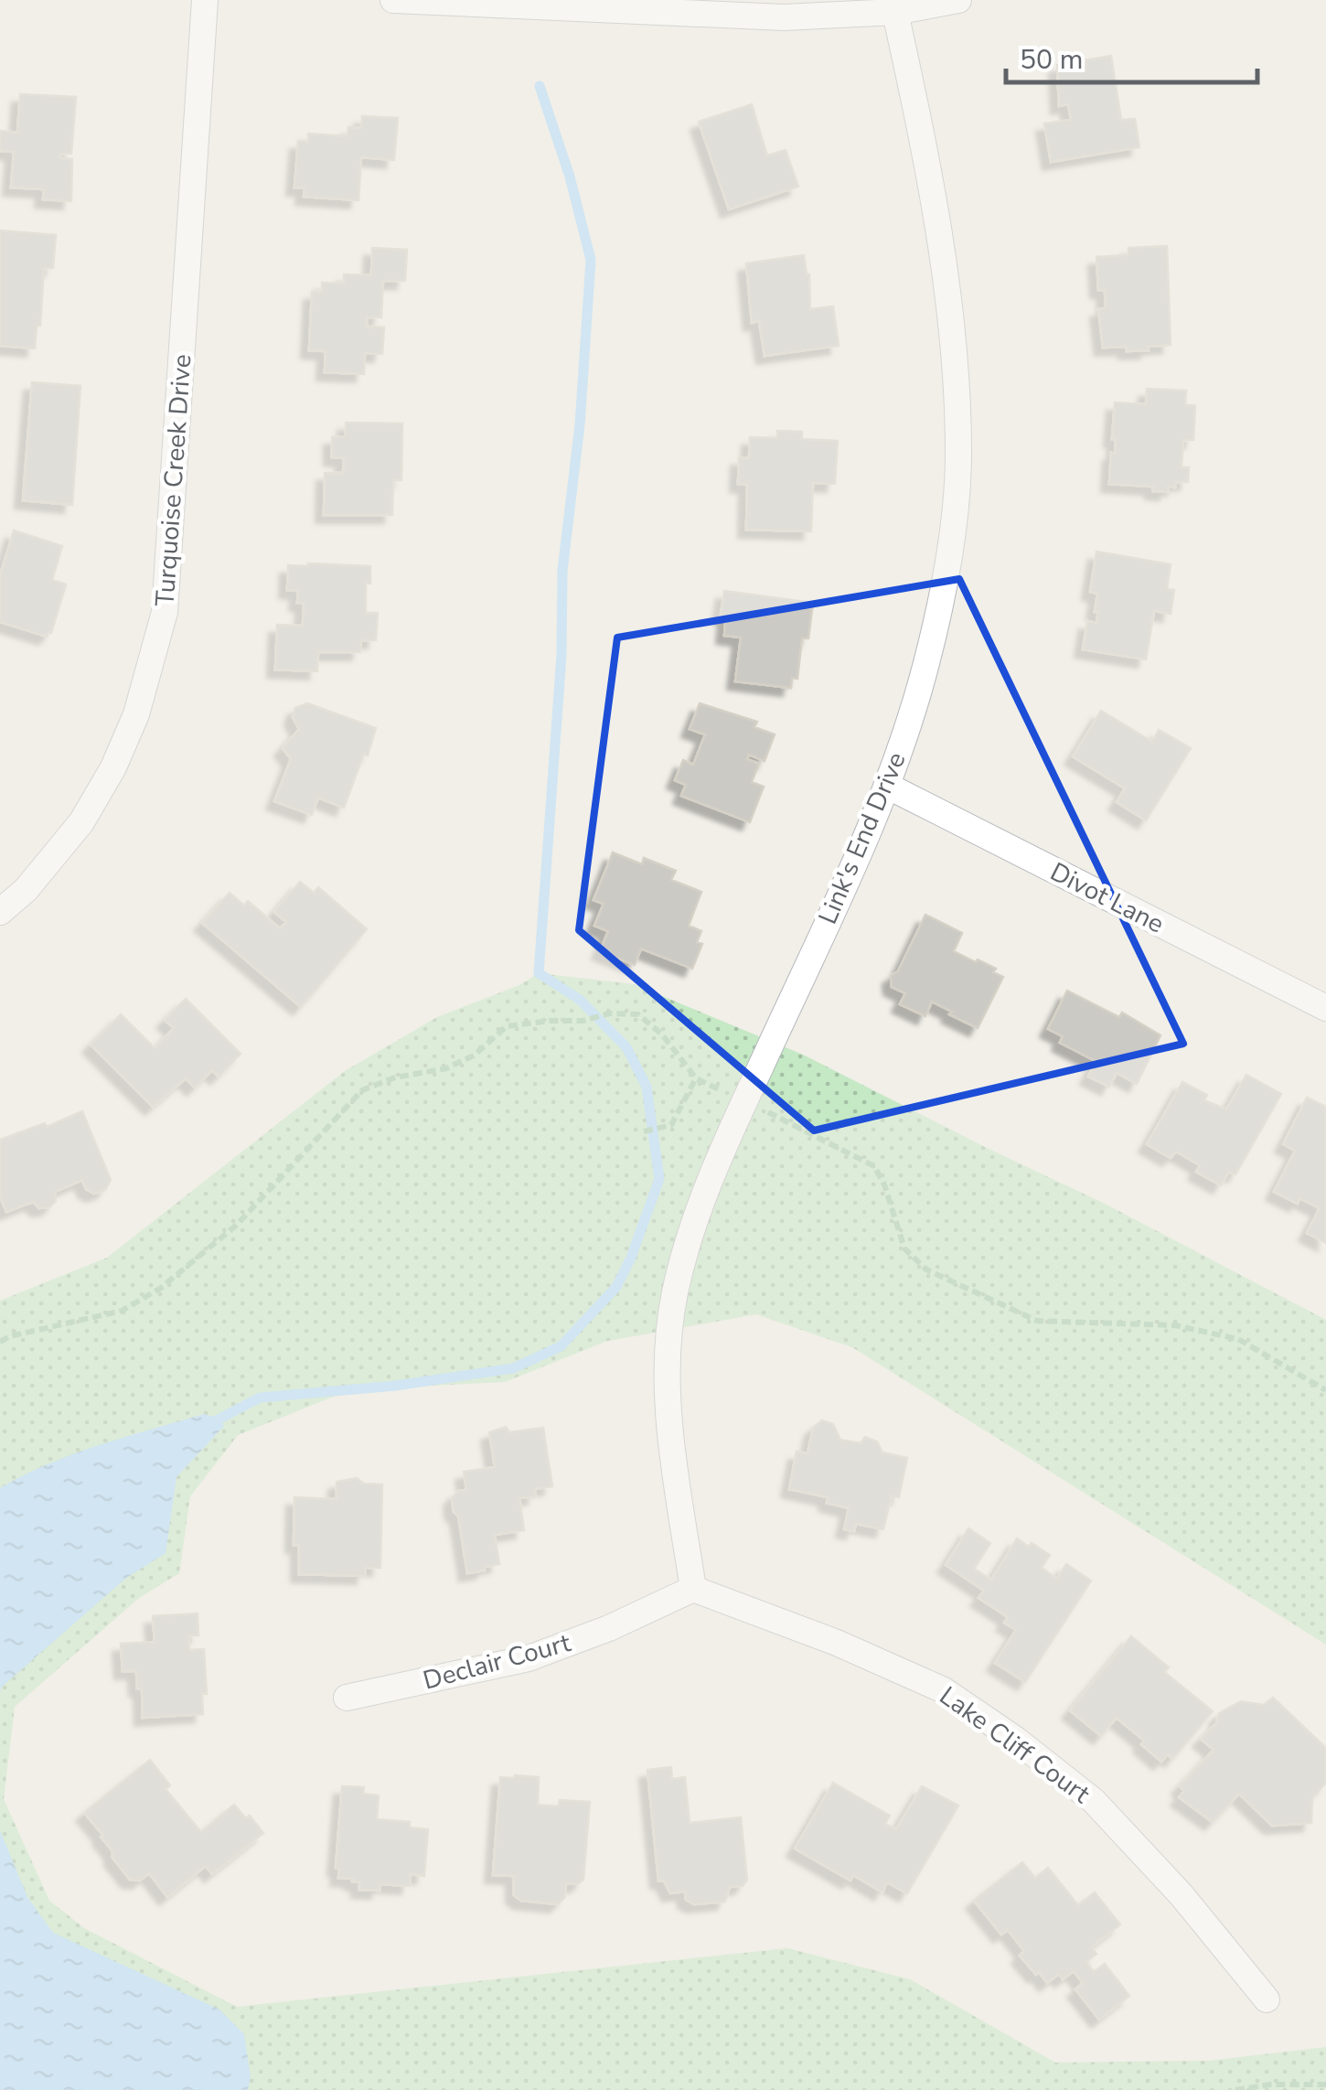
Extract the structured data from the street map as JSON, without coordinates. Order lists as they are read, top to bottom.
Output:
{
  "streets": {
    "street": [
      "Turquoise Creek Drive",
      "Link's End Drive",
      "Divot Lane",
      "Declair Court",
      "Lake Cliff Court"
    ]
  },
  "crossings": [
    ["Link's End Drive", "Divot Lane"],
    ["Link's End Drive", "Declair Court"],
    ["Link's End Drive", "Lake Cliff Court"],
    ["Declair Court", "Lake Cliff Court"]
  ],
  "scale_bar": "50 m"
}
